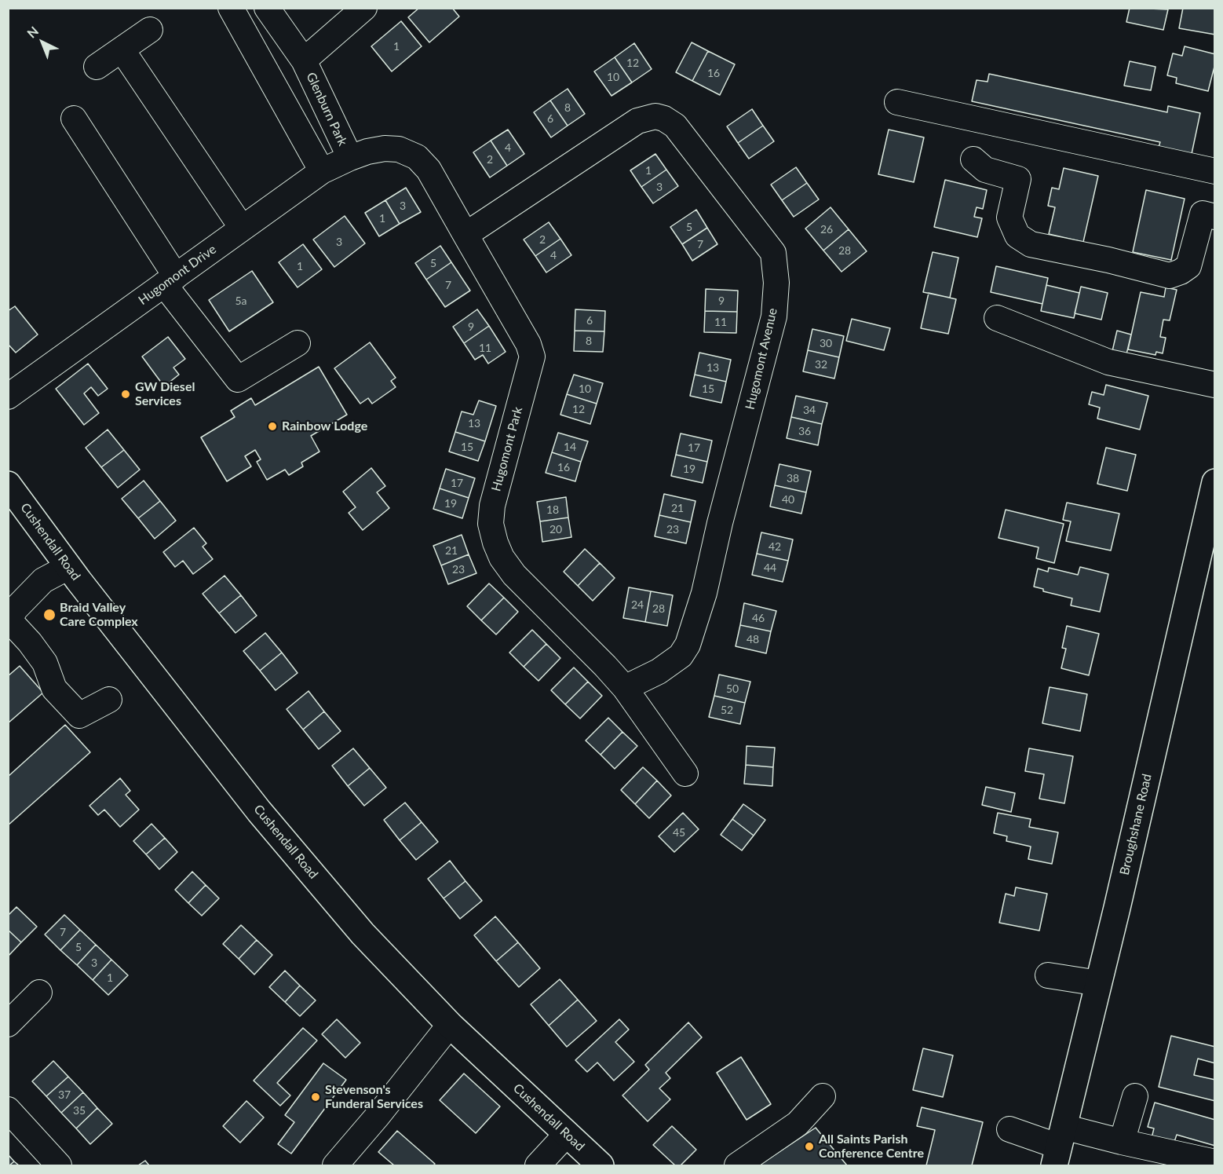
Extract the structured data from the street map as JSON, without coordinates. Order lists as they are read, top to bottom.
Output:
{
  "streets": {
    "main road": ["Cushendall Road", "Broughshane Road"],
    "street": [
      "Glenburn Park",
      "Hugomont Drive",
      "Hugomont Avenue",
      "Hugomont Park"
    ]
  },
  "crossings": [
    ["Glenburn Park", "Hugomont Drive"],
    ["Glenburn Park", "Hugomont Park"],
    ["Hugomont Drive", "Hugomont Park"],
    ["Hugomont Avenue", "Hugomont Park"]
  ],
  "places": [
    "GW Diesel Services",
    "Rainbow Lodge",
    "Braid Valley Care Complex",
    "Stevenson's Funderal Services",
    "All Saints Parish Conference Centre"
  ],
  "house_numbers": [
    "1",
    "12",
    "16",
    "10",
    "8",
    "6",
    "4",
    "2",
    "1",
    "3",
    "3",
    "1",
    "5",
    "26",
    "2",
    "3",
    "7",
    "28",
    "4",
    "5",
    "1",
    "7",
    "5a",
    "9",
    "6",
    "11",
    "9",
    "8",
    "30",
    "11",
    "32",
    "13",
    "10",
    "15",
    "12",
    "34",
    "13",
    "36",
    "15",
    "14",
    "17",
    "16",
    "19",
    "38",
    "17",
    "40",
    "19",
    "21",
    "18",
    "20",
    "23",
    "42",
    "21",
    "44",
    "23",
    "24",
    "28",
    "46",
    "48",
    "50",
    "52",
    "45",
    "7",
    "5",
    "3",
    "1",
    "37",
    "35"
  ],
  "north": "top left"
}
